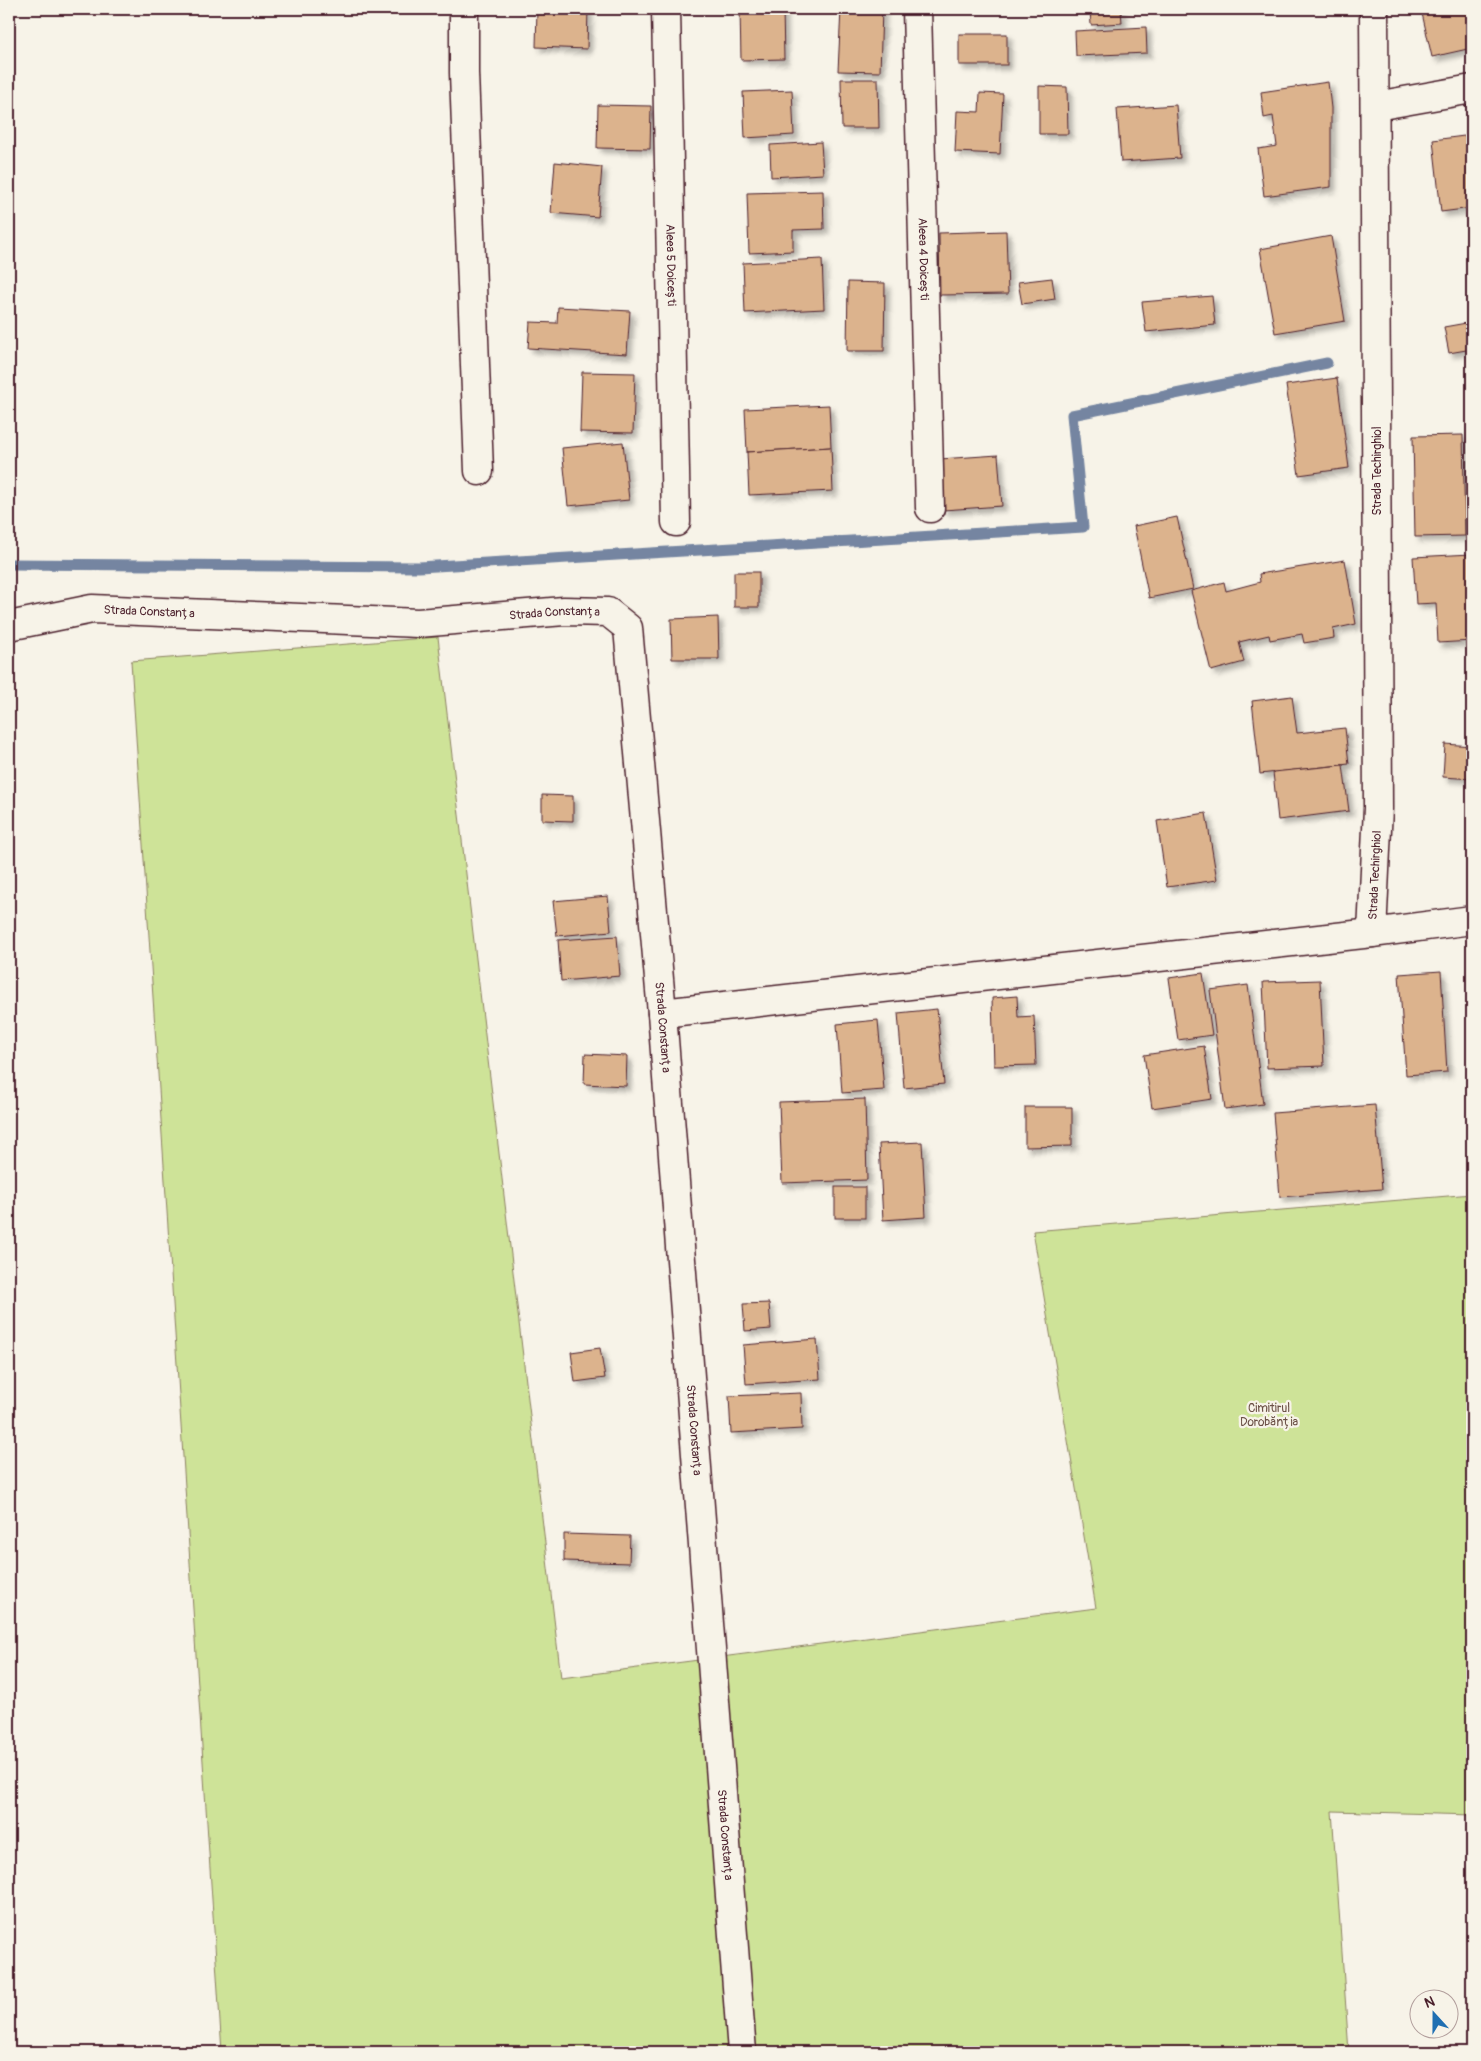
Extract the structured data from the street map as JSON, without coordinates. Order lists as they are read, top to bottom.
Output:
{
  "streets": {
    "street": [
      "Aleea 4 Doicești",
      "Aleea 5 Doicești",
      "Strada Techirghiol",
      "Strada Constanța"
    ]
  },
  "parks": ["Cimitirul Dorobănția"],
  "north": "top"
}
